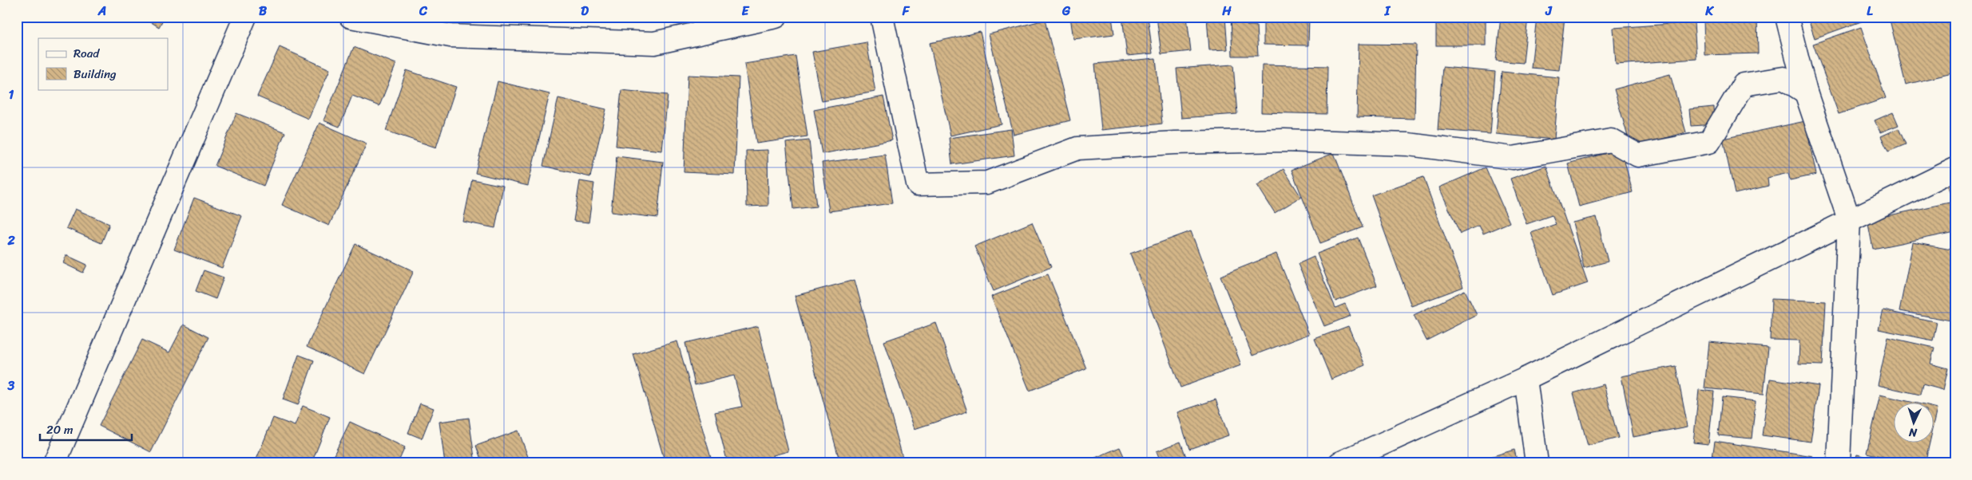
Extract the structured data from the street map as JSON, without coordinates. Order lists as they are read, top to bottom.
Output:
{
  "legend": ["Road", "Building"],
  "scale_bar": "20 m",
  "north": "bottom",
  "grid": {
    "columns": [
      "A",
      "B",
      "C",
      "D",
      "E",
      "F",
      "G",
      "H",
      "I",
      "J",
      "K",
      "L"
    ],
    "rows": ["1", "2", "3"]
  }
}
